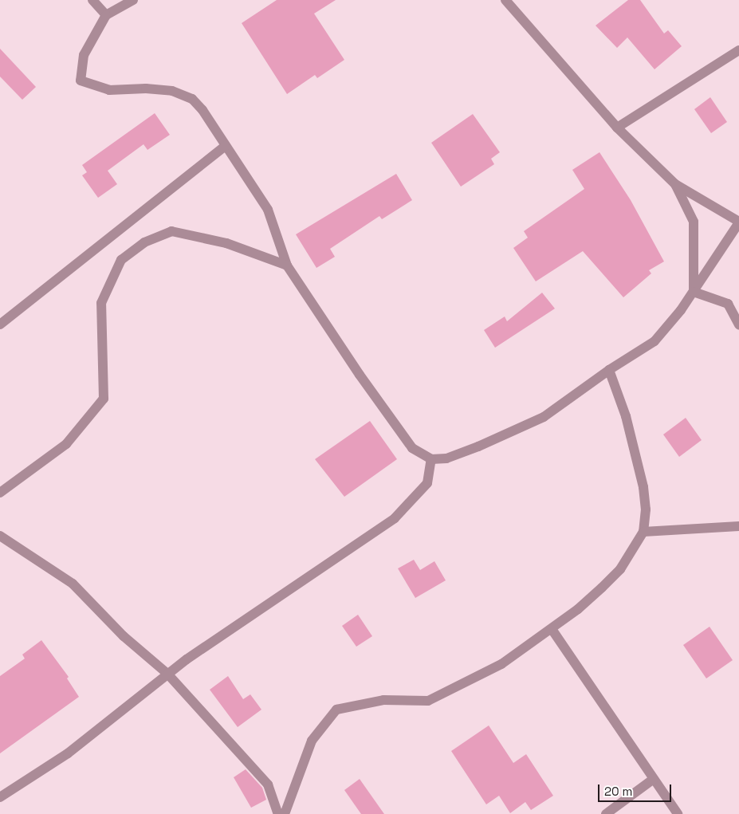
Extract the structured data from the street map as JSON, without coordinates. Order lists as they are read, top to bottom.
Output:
{
  "scale_bar": "20 m"
}
